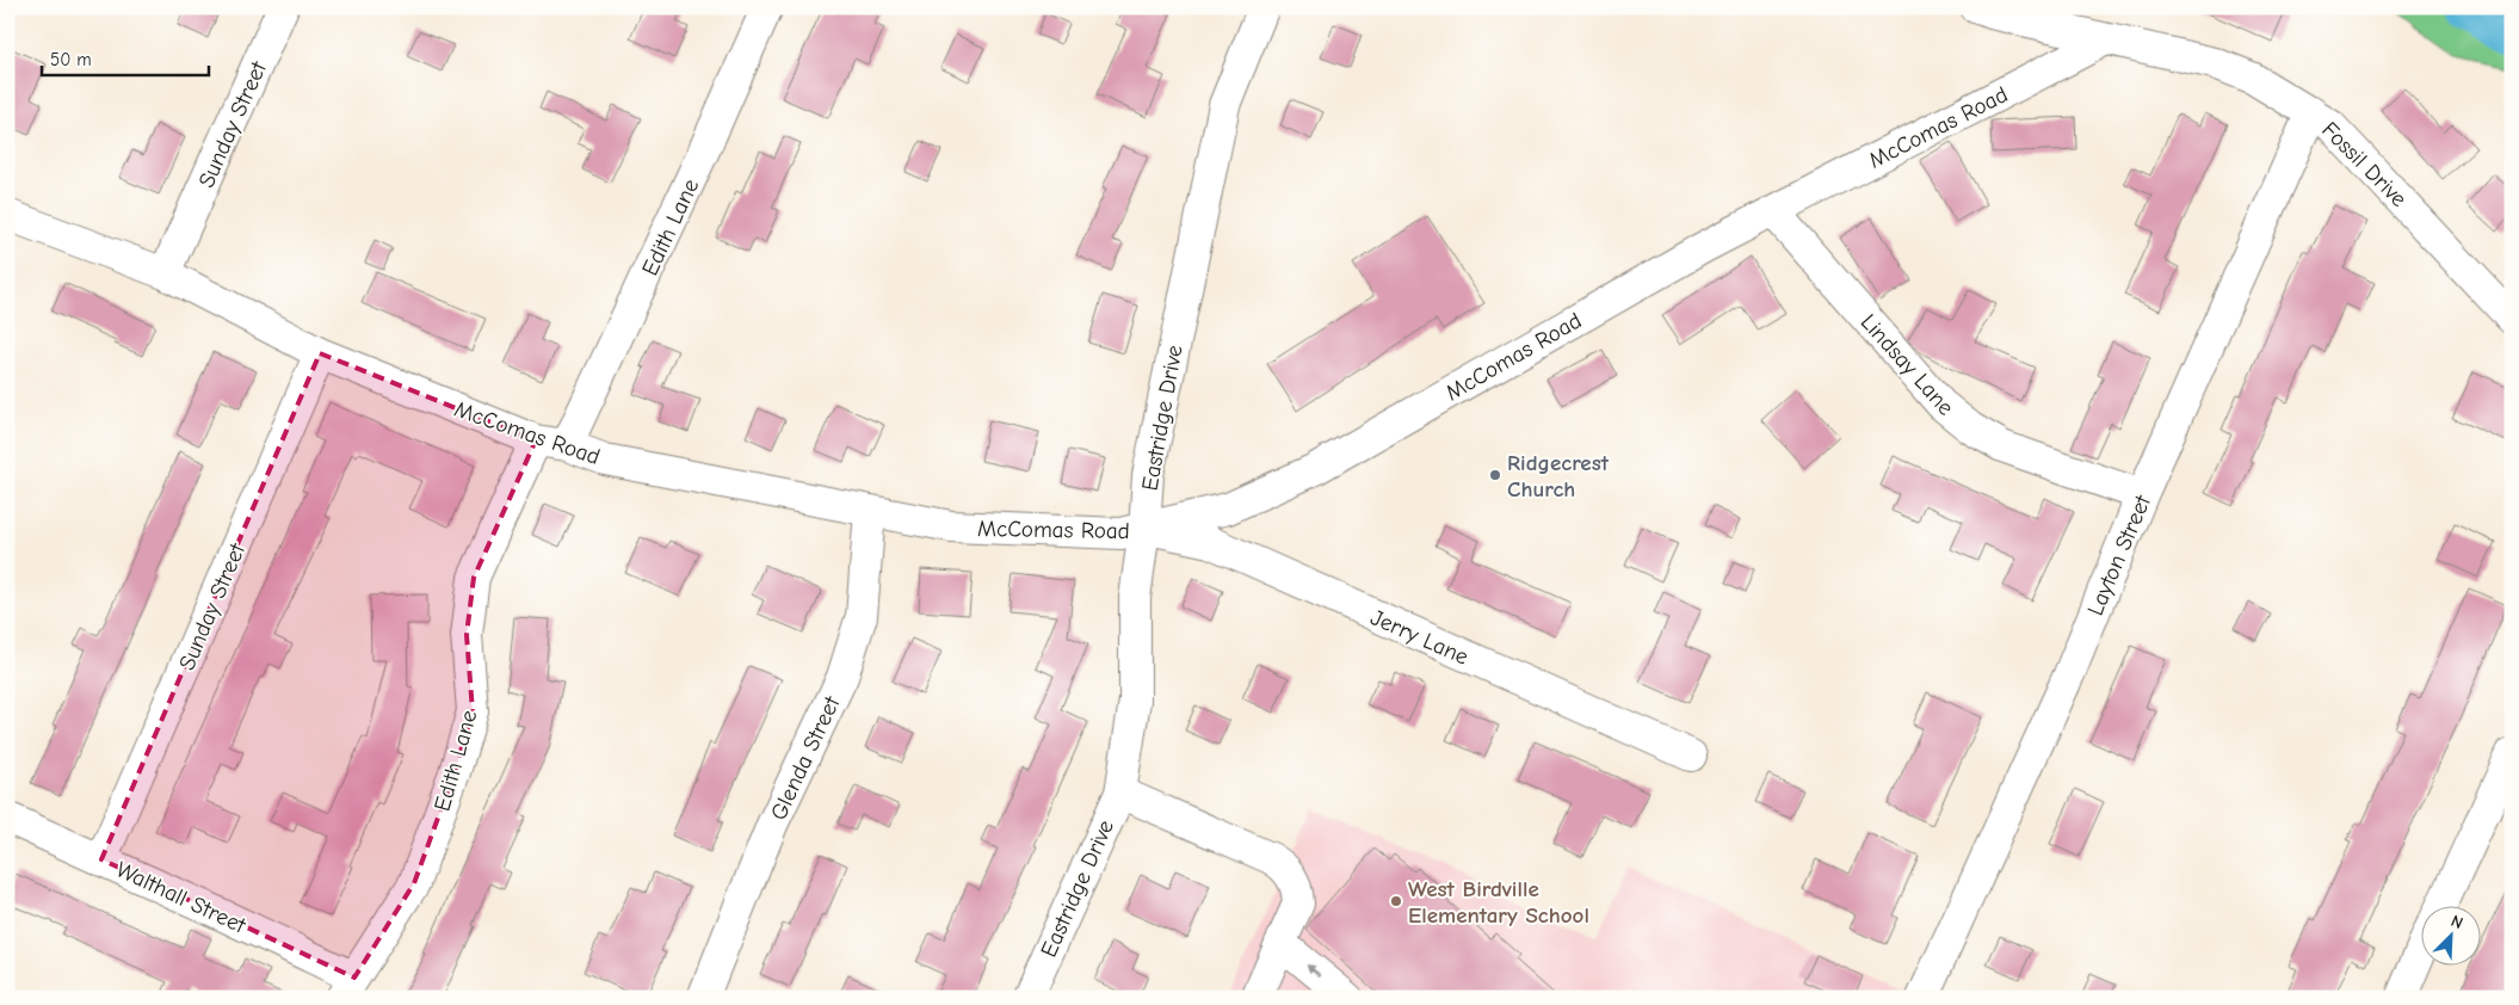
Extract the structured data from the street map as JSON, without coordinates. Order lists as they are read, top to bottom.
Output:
{
  "streets": {
    "street": [
      "Sunday Street",
      "McComas Road",
      "Fossil Drive",
      "Edith Lane",
      "Lindsay Lane",
      "Eastridge Drive",
      "Layton Street",
      "Jerry Lane",
      "Glenda Street",
      "Walthall Street"
    ]
  },
  "crossings": [
    ["Sunday Street", "McComas Road"],
    ["Sunday Street", "Walthall Street"],
    ["McComas Road", "Fossil Drive"],
    ["McComas Road", "Edith Lane"],
    ["McComas Road", "Lindsay Lane"],
    ["McComas Road", "Eastridge Drive"],
    ["McComas Road", "Jerry Lane"],
    ["McComas Road", "Glenda Street"],
    ["Fossil Drive", "Layton Street"],
    ["Edith Lane", "Walthall Street"],
    ["Lindsay Lane", "Layton Street"],
    ["Eastridge Drive", "Jerry Lane"]
  ],
  "places": ["Ridgecrest Church", "West Birdville Elementary School"],
  "scale_bar": "50 m",
  "north": "top right"
}
